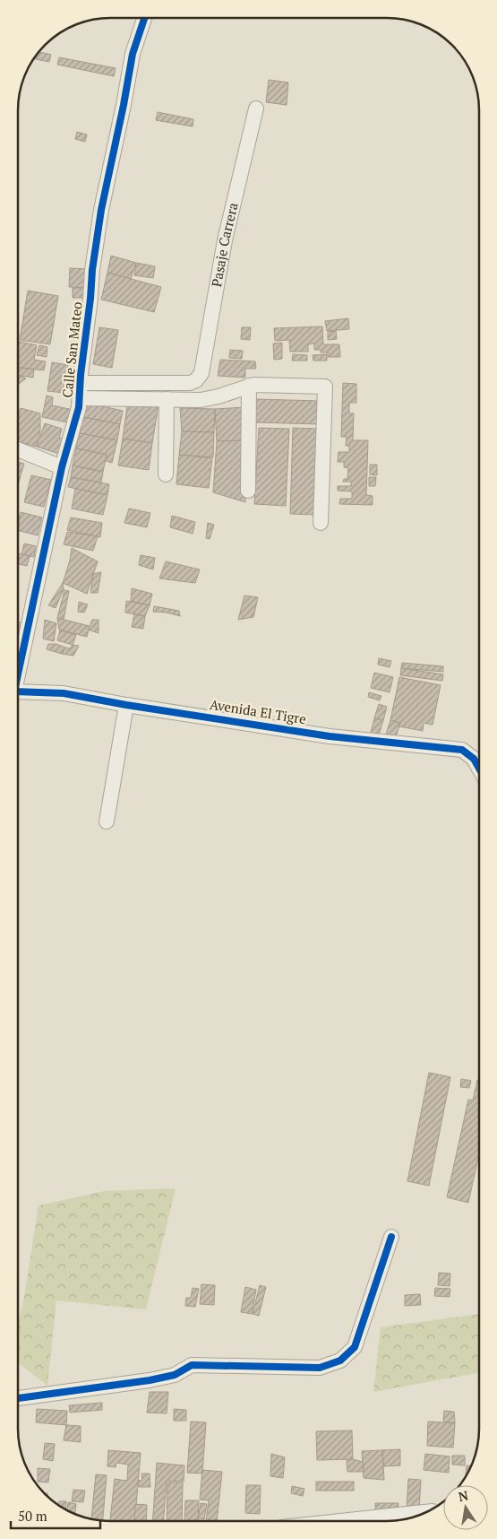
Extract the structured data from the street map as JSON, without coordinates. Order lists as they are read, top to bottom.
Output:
{
  "streets": {
    "street": ["Pasaje Carrera", "Calle San Mateo", "Avenida El Tigre"]
  },
  "crossings": [
    ["Pasaje Carrera", "Calle San Mateo"]
  ],
  "scale_bar": "50 m",
  "north": "top"
}
